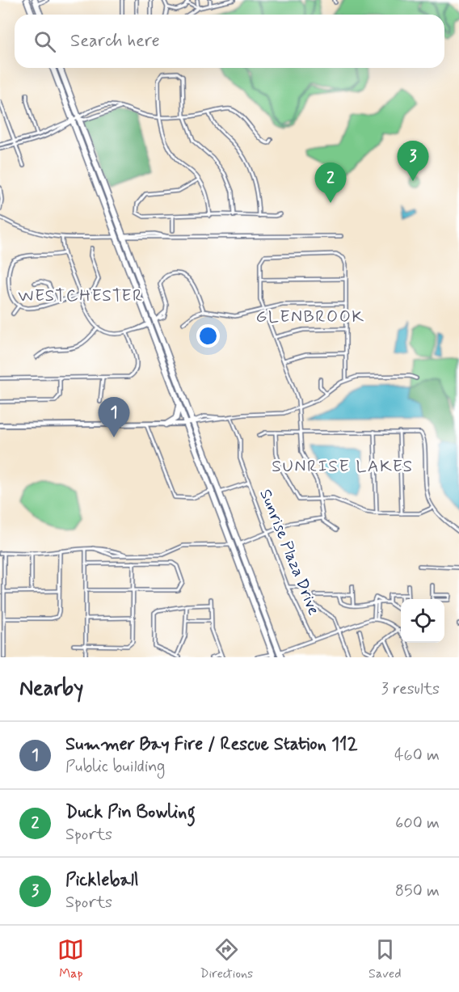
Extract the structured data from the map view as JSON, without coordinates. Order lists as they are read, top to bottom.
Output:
{
  "streets": {
    "street": ["Sunrise Plaza Drive"]
  },
  "districts": ["WESTCHESTER", "GLENBROOK", "SUNRISE LAKES"],
  "page": {
    "search": "Search here",
    "pins": ["3", "2", "1"],
    "heading": ["Nearby", "3 results"],
    "list": [
      {
        "mark": "1",
        "name": "Summer Bay Fire / Rescue Station 112",
        "note": "Public building",
        "value": "460 m"
      },
      {
        "mark": "2",
        "name": "Duck Pin Bowling",
        "note": "Sports",
        "value": "600 m"
      },
      {
        "mark": "3",
        "name": "Pickleball",
        "note": "Sports",
        "value": "850 m"
      }
    ],
    "nav": ["Map", "Directions", "Saved"]
  }
}
